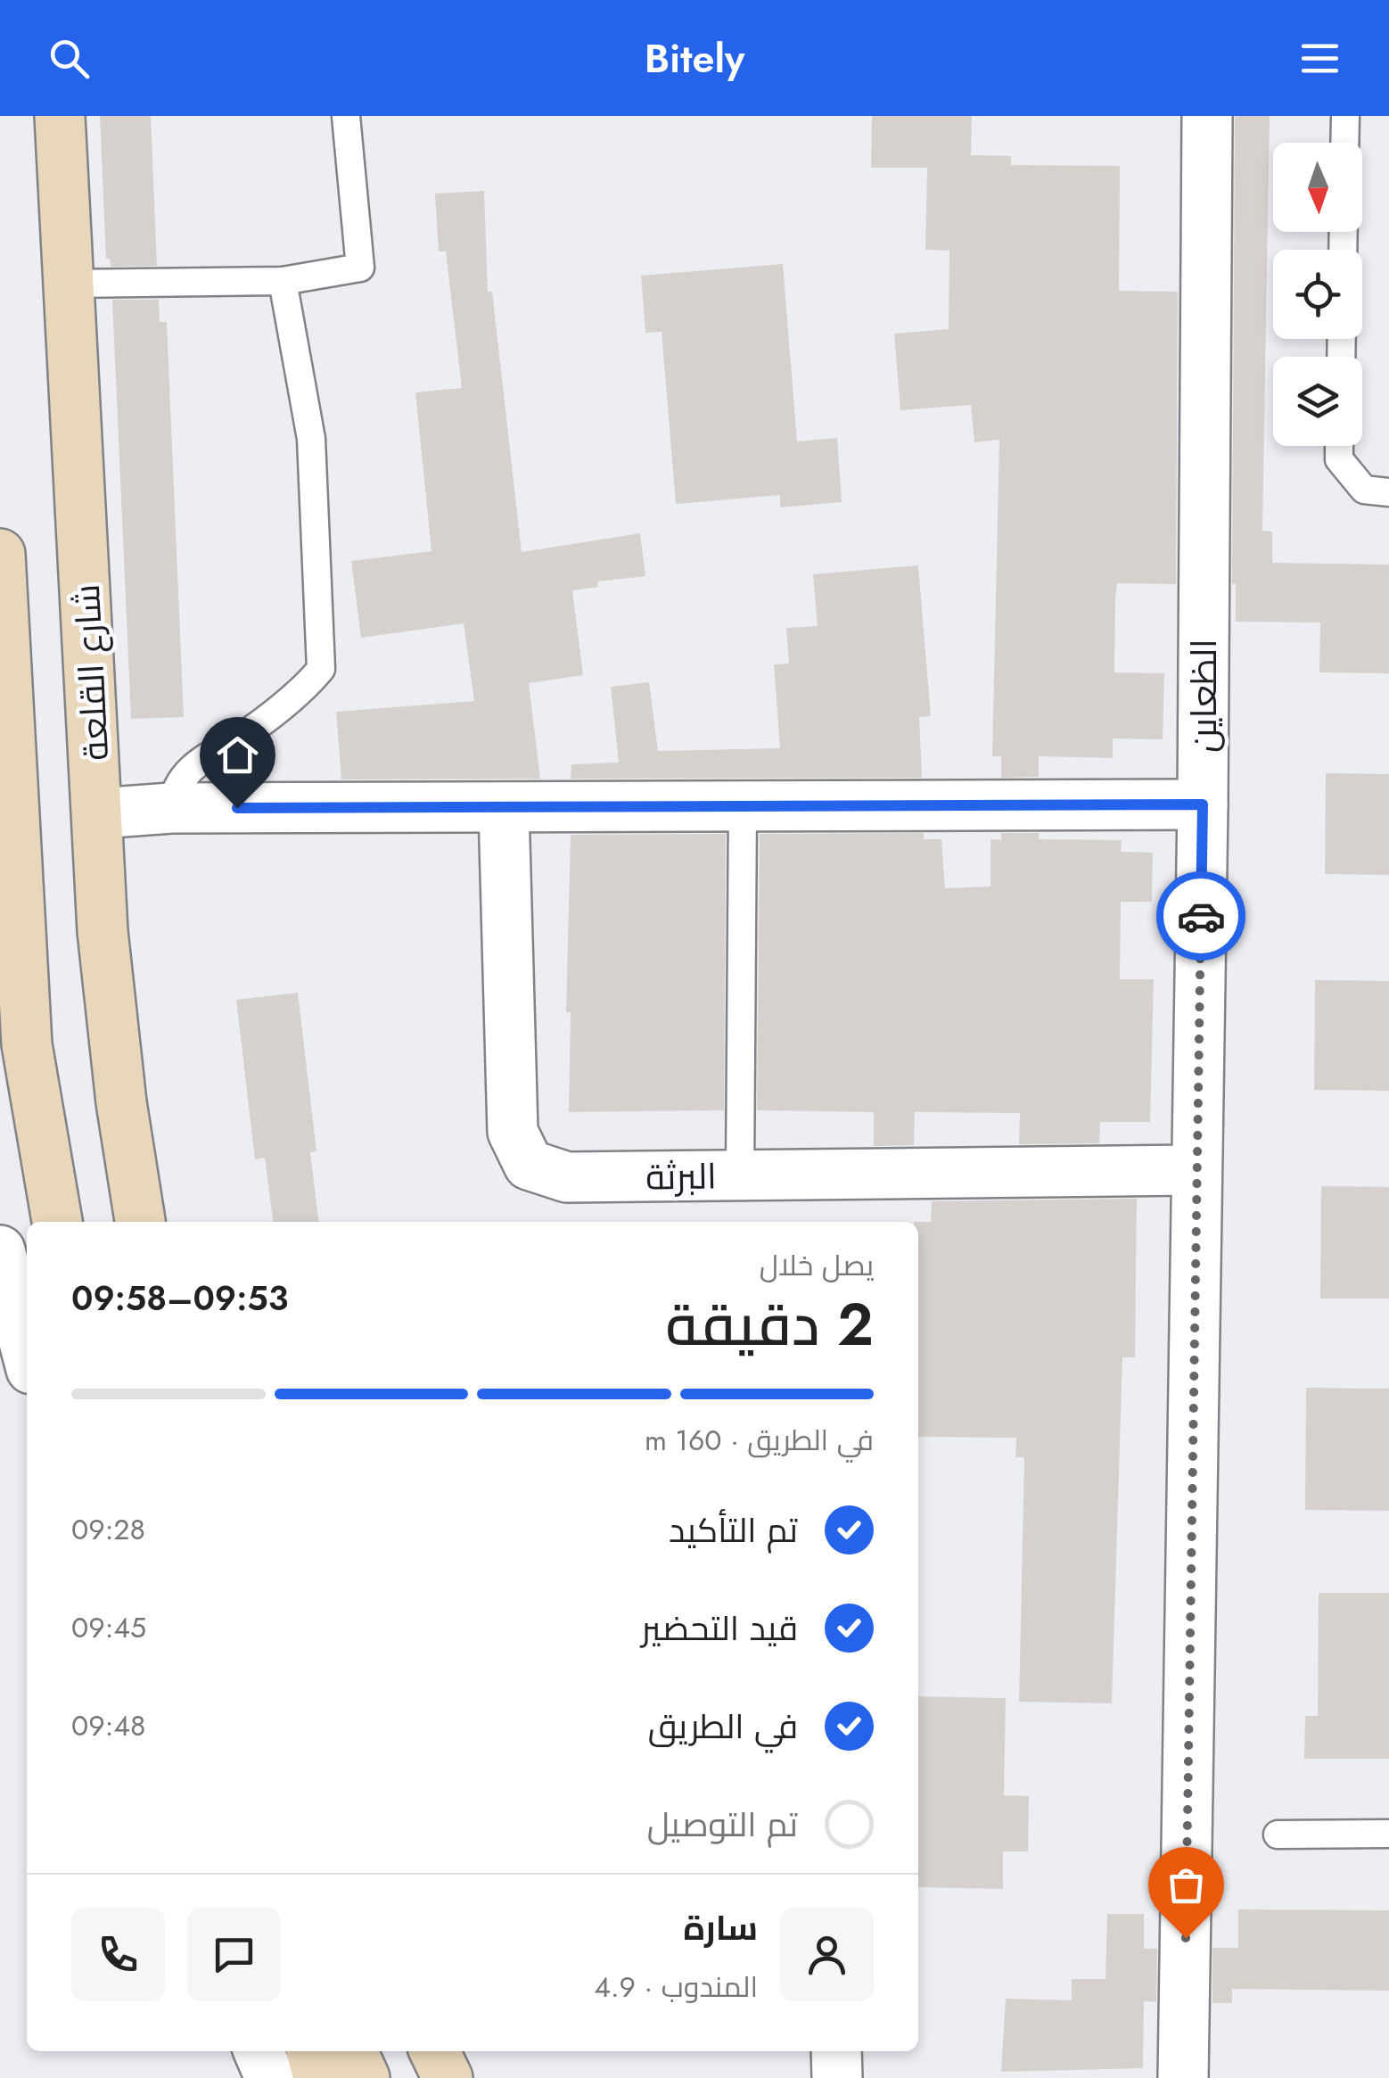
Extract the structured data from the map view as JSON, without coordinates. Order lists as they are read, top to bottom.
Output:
{
  "streets": {
    "main road": ["شارع القلعة"],
    "street": ["الظعاين", "البرثة"]
  },
  "crossings": [
    ["الظعاين", "البرثة"]
  ],
  "north": "bottom",
  "page": {
    "header": "Bitely",
    "heading": ["2 دقيقة", "يصل خلال", "09:53–09:58"],
    "panel": ["سارة", "المندوب · 4.9"],
    "bar": "في الطريق · 160 m",
    "list": [
      ["تم التأكيد", "09:28"],
      ["قيد التحضير", "09:45"],
      ["في الطريق", "09:48"],
      "تم التوصيل"
    ]
  }
}
